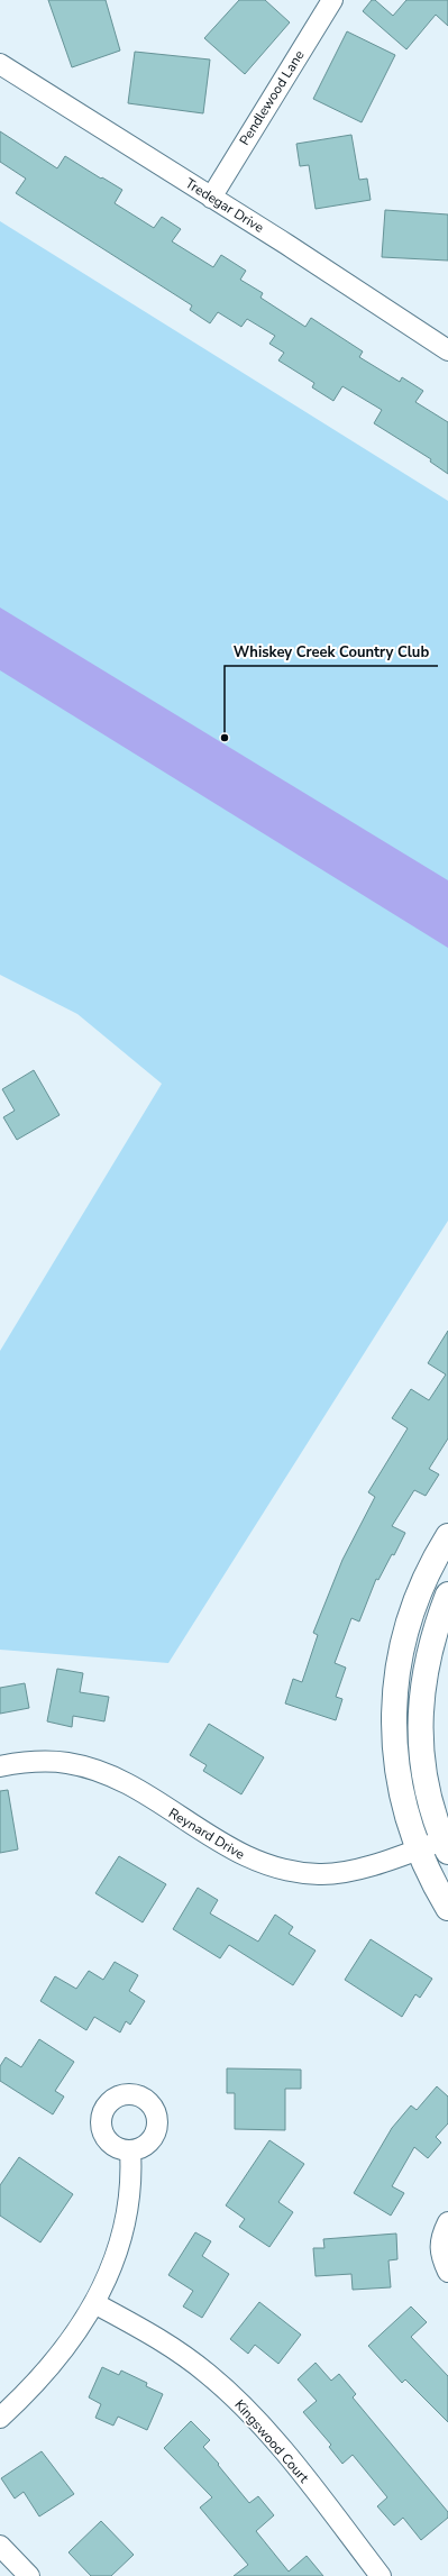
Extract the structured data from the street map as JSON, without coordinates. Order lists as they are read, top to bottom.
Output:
{
  "streets": {
    "street": [
      "Pendlewood Lane",
      "Tredegar Drive",
      "Reynard Drive",
      "Kingswood Court"
    ]
  },
  "crossings": [
    ["Pendlewood Lane", "Tredegar Drive"]
  ],
  "places": ["Whiskey Creek Country Club"]
}
